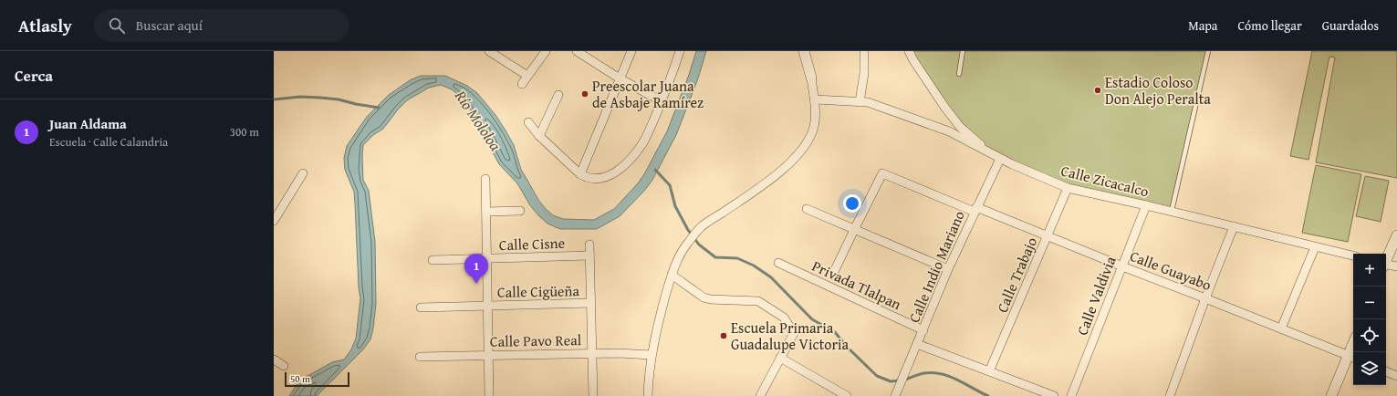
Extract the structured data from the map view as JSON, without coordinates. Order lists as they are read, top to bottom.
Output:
{
  "streets": {
    "street": [
      "Calle Zicacalco",
      "Calle Cisne",
      "Calle Indio Mariano",
      "Calle Guayabo",
      "Calle Trabajo",
      "Privada Tlalpan",
      "Calle Cigüeña",
      "Calle Valdivia",
      "Calle Pavo Real"
    ]
  },
  "crossings": [
    ["Calle Zicacalco", "Calle Indio Mariano"],
    ["Calle Zicacalco", "Calle Trabajo"],
    ["Calle Zicacalco", "Calle Valdivia"],
    ["Calle Indio Mariano", "Calle Guayabo"],
    ["Calle Indio Mariano", "Privada Tlalpan"],
    ["Calle Guayabo", "Calle Trabajo"],
    ["Calle Guayabo", "Calle Valdivia"]
  ],
  "water": ["Río Mololoa"],
  "places": ["Estadio Coloso Don Alejo Peralta", "Preescolar Juana de Asbaje Ramírez", "Escuela Primaria Guadalupe Victoria"],
  "scale_bar": "50 m",
  "page": {
    "header": "Atlasly",
    "search": "Buscar aquí",
    "nav": ["Mapa", "Cómo llegar", "Guardados"],
    "heading": "Cerca",
    "list": [
      {
        "mark": "1",
        "name": "Juan Aldama",
        "note": "Escuela · Calle Calandria",
        "value": "300 m"
      }
    ],
    "map_buttons": ["+", "−"],
    "pins": "1",
    "scale": "50 m"
  }
}
